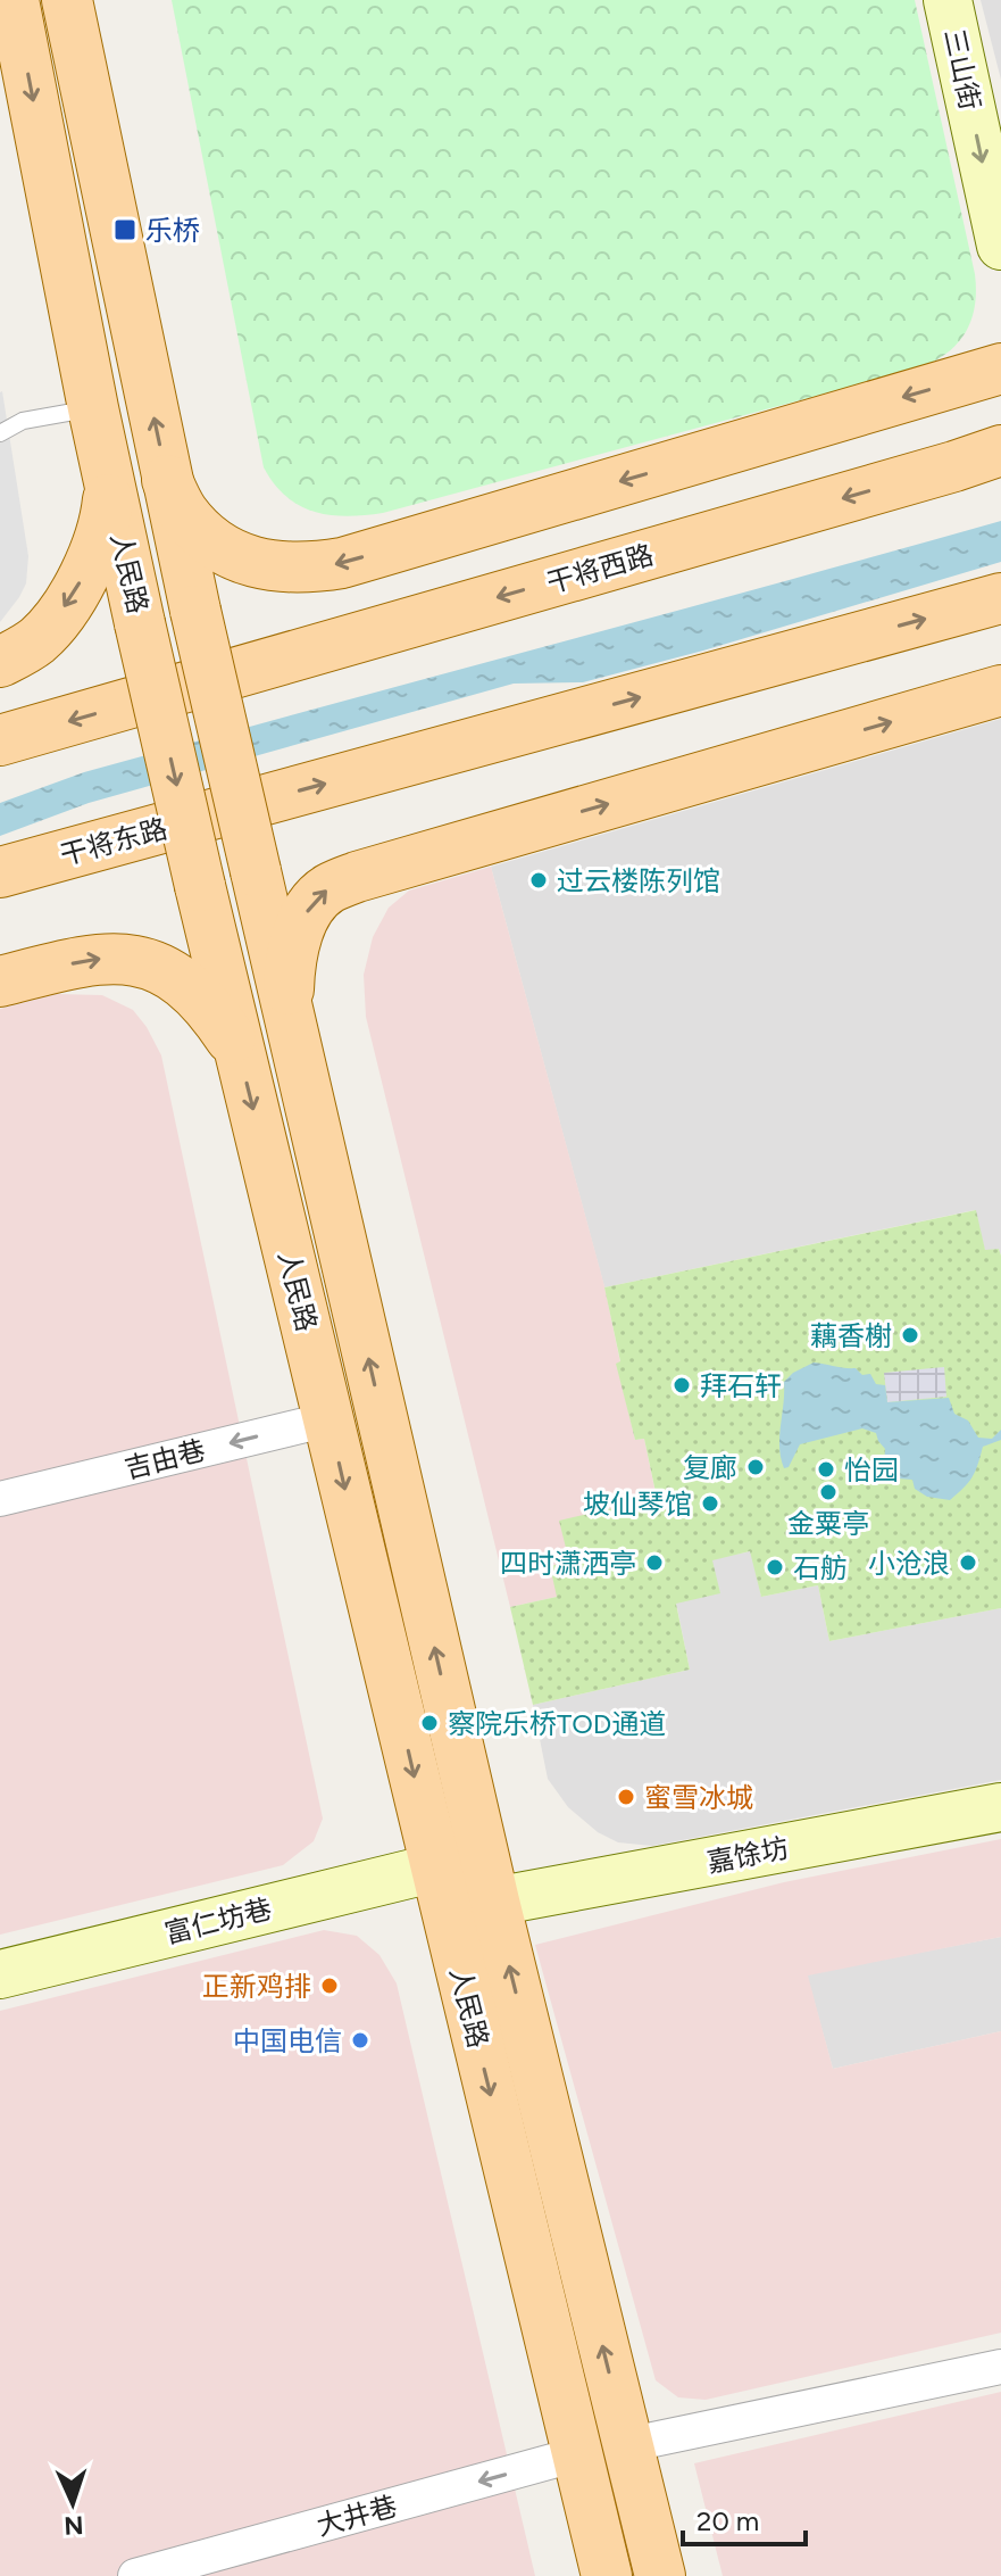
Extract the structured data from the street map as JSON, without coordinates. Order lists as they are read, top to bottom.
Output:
{
  "streets": {
    "main road": ["干将西路", "人民路", "干将东路"],
    "street": [
      "三山街",
      "吉由巷",
      "嘉馀坊",
      "富仁坊巷",
      "大井巷"
    ]
  },
  "crossings": [
    ["人民路", "吉由巷"],
    ["人民路", "嘉馀坊"],
    ["人民路", "富仁坊巷"],
    ["人民路", "大井巷"]
  ],
  "one_way": ["三山街", "吉由巷", "大井巷"],
  "places": {
    "transit": ["乐桥"],
    "other": [
      "过云楼陈列馆",
      "藕香榭",
      "拜石轩",
      "复廊",
      "怡园",
      "金粟亭",
      "坡仙琴馆",
      "四时潇洒亭",
      "小沧浪",
      "石舫",
      "察院乐桥TOD通道",
      "蜜雪冰城",
      "正新鸡排",
      "中国电信"
    ]
  },
  "scale_bar": "20 m",
  "north": "bottom"
}
